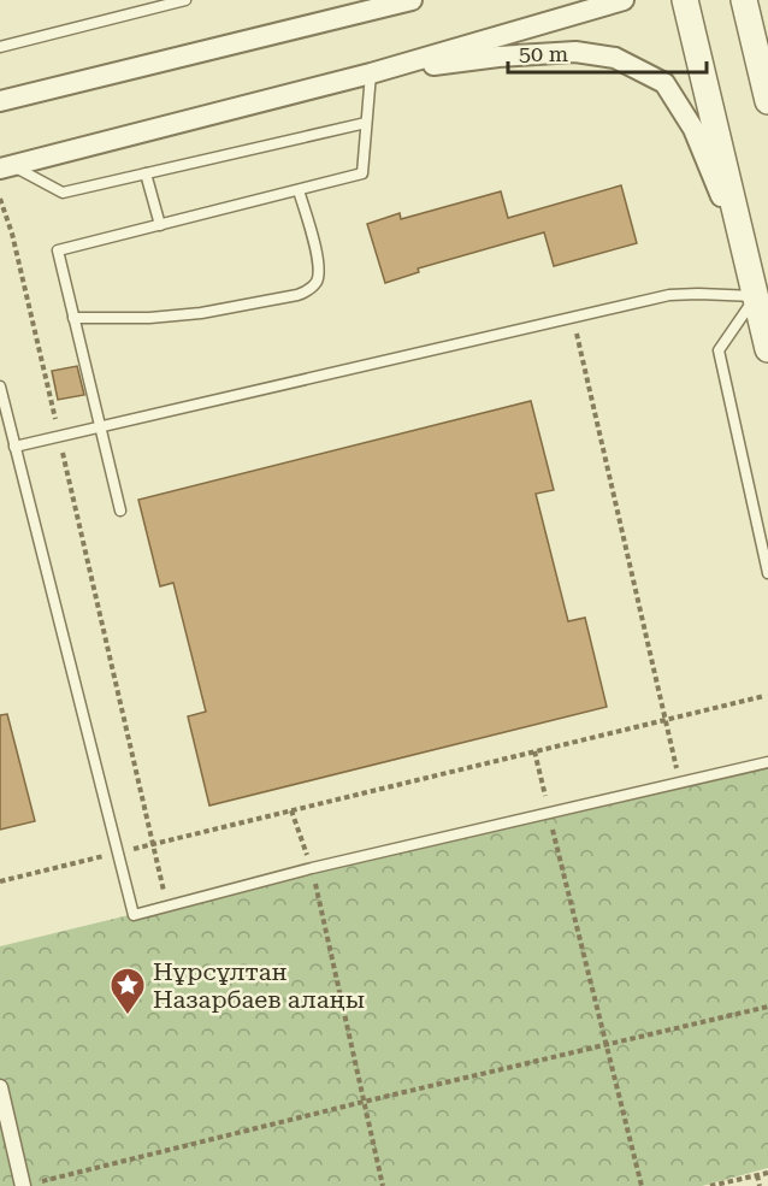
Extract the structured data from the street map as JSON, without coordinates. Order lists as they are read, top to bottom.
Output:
{
  "places": {
    "place": ["Нұрсұлтан Назарбаев алаңы"]
  },
  "scale_bar": "50 m"
}
